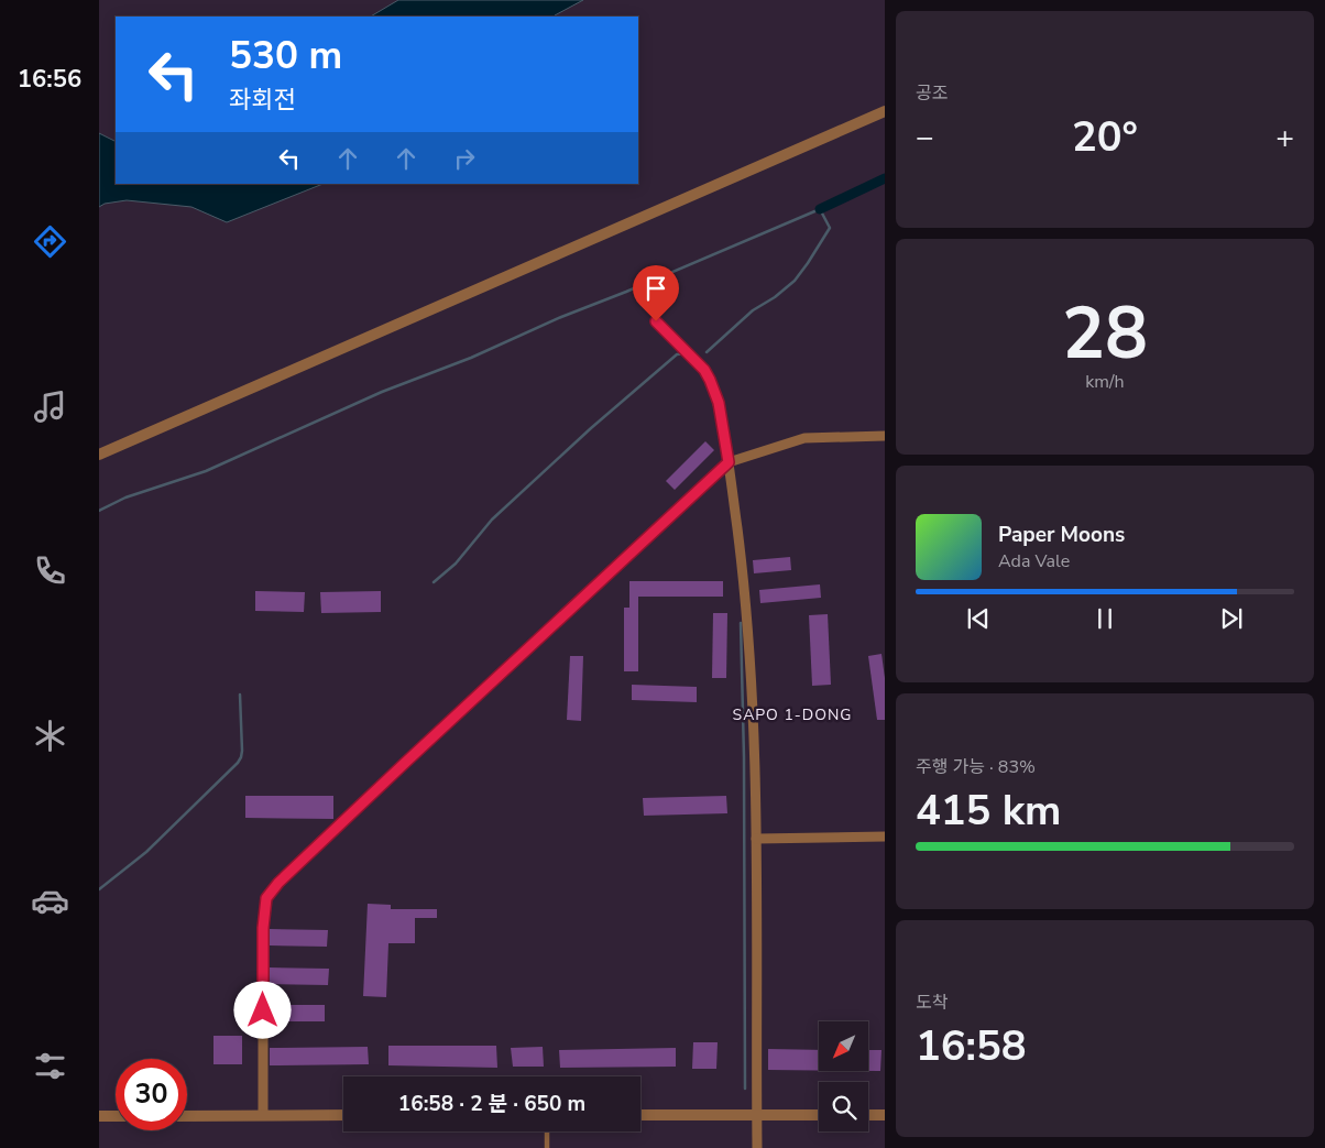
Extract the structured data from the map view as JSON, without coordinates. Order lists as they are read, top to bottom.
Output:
{
  "districts": ["SAPO 1-DONG"],
  "north": "bottom left",
  "page": {
    "tabs": "16:56",
    "tile": [
      "공조",
      ["28", "km/h"],
      ["주행 가능 · 83%", "415 km"],
      ["도착", "16:58"]
    ],
    "turn": ["530 m", "좌회전"],
    "heat": ["−", "20°", "+"],
    "song": ["Paper Moons", "Ada Vale"],
    "limit": "30",
    "trip": "16:58 · 2 분 · 650 m"
  }
}
